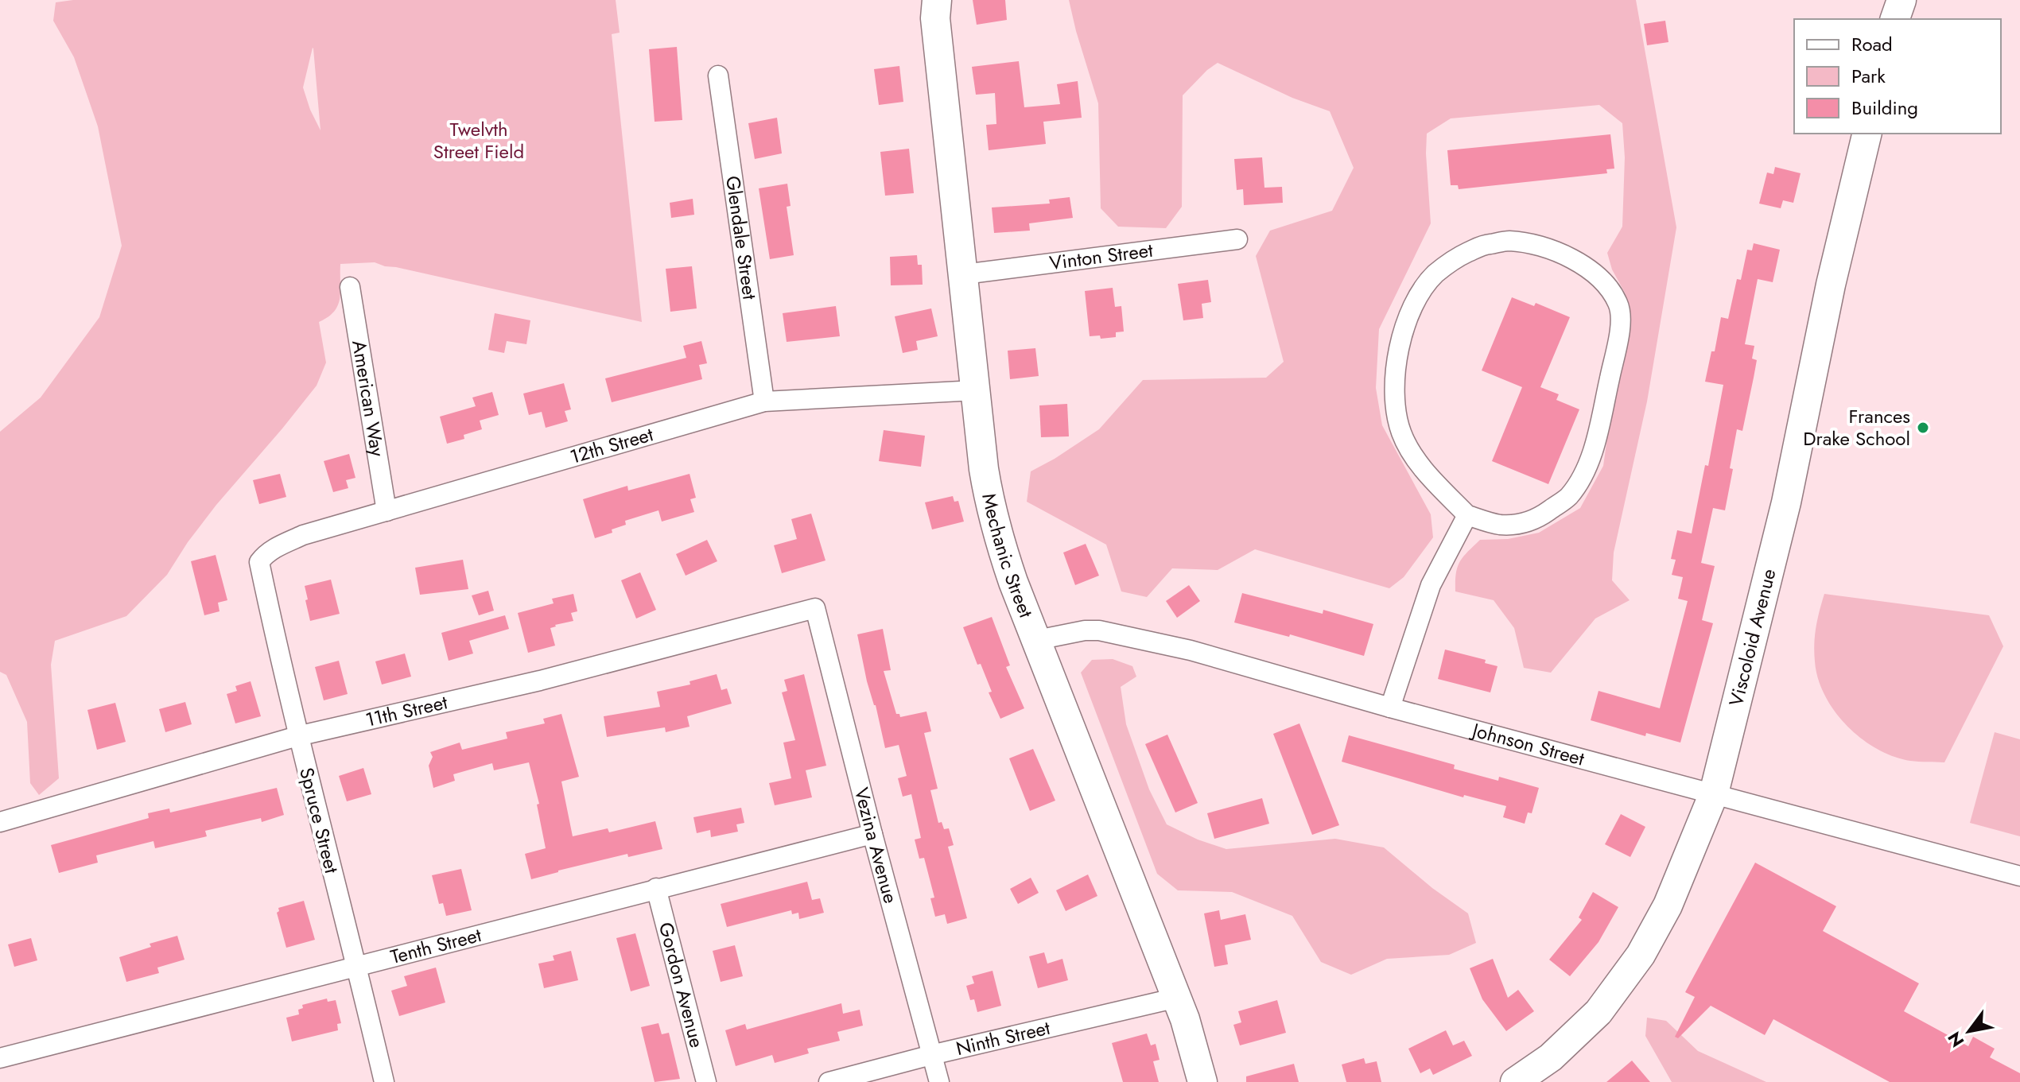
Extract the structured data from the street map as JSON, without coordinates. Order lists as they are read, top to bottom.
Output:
{
  "streets": {
    "main road": ["Mechanic Street", "Viscoloid Avenue"],
    "street": [
      "Glendale Street",
      "Vinton Street",
      "American Way",
      "12th Street",
      "11th Street",
      "Johnson Street",
      "Spruce Street",
      "Vezina Avenue",
      "Tenth Street",
      "Gordon Avenue",
      "Ninth Street"
    ]
  },
  "crossings": [
    ["Glendale Street", "12th Street"],
    ["Vinton Street", "Mechanic Street"],
    ["American Way", "12th Street"],
    ["12th Street", "Mechanic Street"],
    ["12th Street", "Spruce Street"],
    ["Mechanic Street", "Johnson Street"],
    ["Mechanic Street", "Ninth Street"],
    ["Viscoloid Avenue", "Johnson Street"],
    ["11th Street", "Spruce Street"],
    ["11th Street", "Vezina Avenue"],
    ["Spruce Street", "Tenth Street"],
    ["Vezina Avenue", "Tenth Street"],
    ["Vezina Avenue", "Ninth Street"],
    ["Tenth Street", "Gordon Avenue"]
  ],
  "parks": ["Twelvth Street Field"],
  "places": ["Frances Drake School"],
  "legend": ["Road", "Park", "Building"],
  "north": "bottom left"
}
